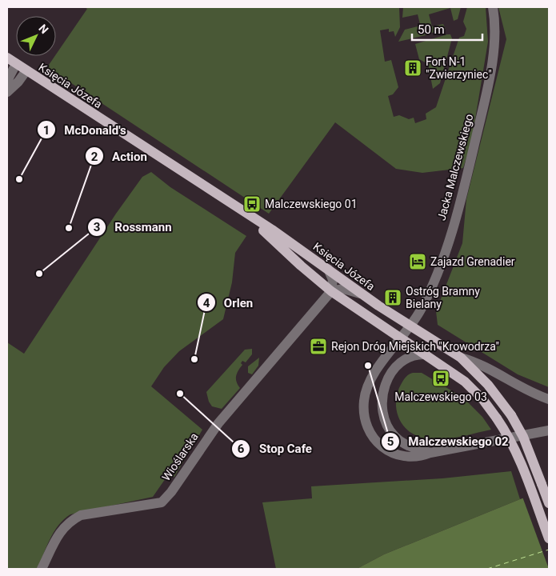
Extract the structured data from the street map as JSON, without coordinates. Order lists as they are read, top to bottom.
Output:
{
  "streets": {
    "main road": ["Księcia Józefa"],
    "street": ["Jacka Malczewskiego", "Wioślarska"]
  },
  "crossings": [
    ["Księcia Józefa", "Jacka Malczewskiego"],
    ["Księcia Józefa", "Wioślarska"]
  ],
  "places": {
    "building": ["Fort N-1 \"Zwierzyniec\"", "Ostróg Bramny Bielany"],
    "other": [
      "McDonald's",
      "Action",
      "Rossmann",
      "Orlen",
      "Malczewskiego 02",
      "Stop Cafe"
    ],
    "bus stop": ["Malczewskiego 01", "Malczewskiego 03"],
    "hotel": ["Zajazd Grenadier"],
    "office": ["Rejon Dróg Miejskich \"Krowodrza\""]
  },
  "scale_bar": "50 m",
  "north": "top right"
}
